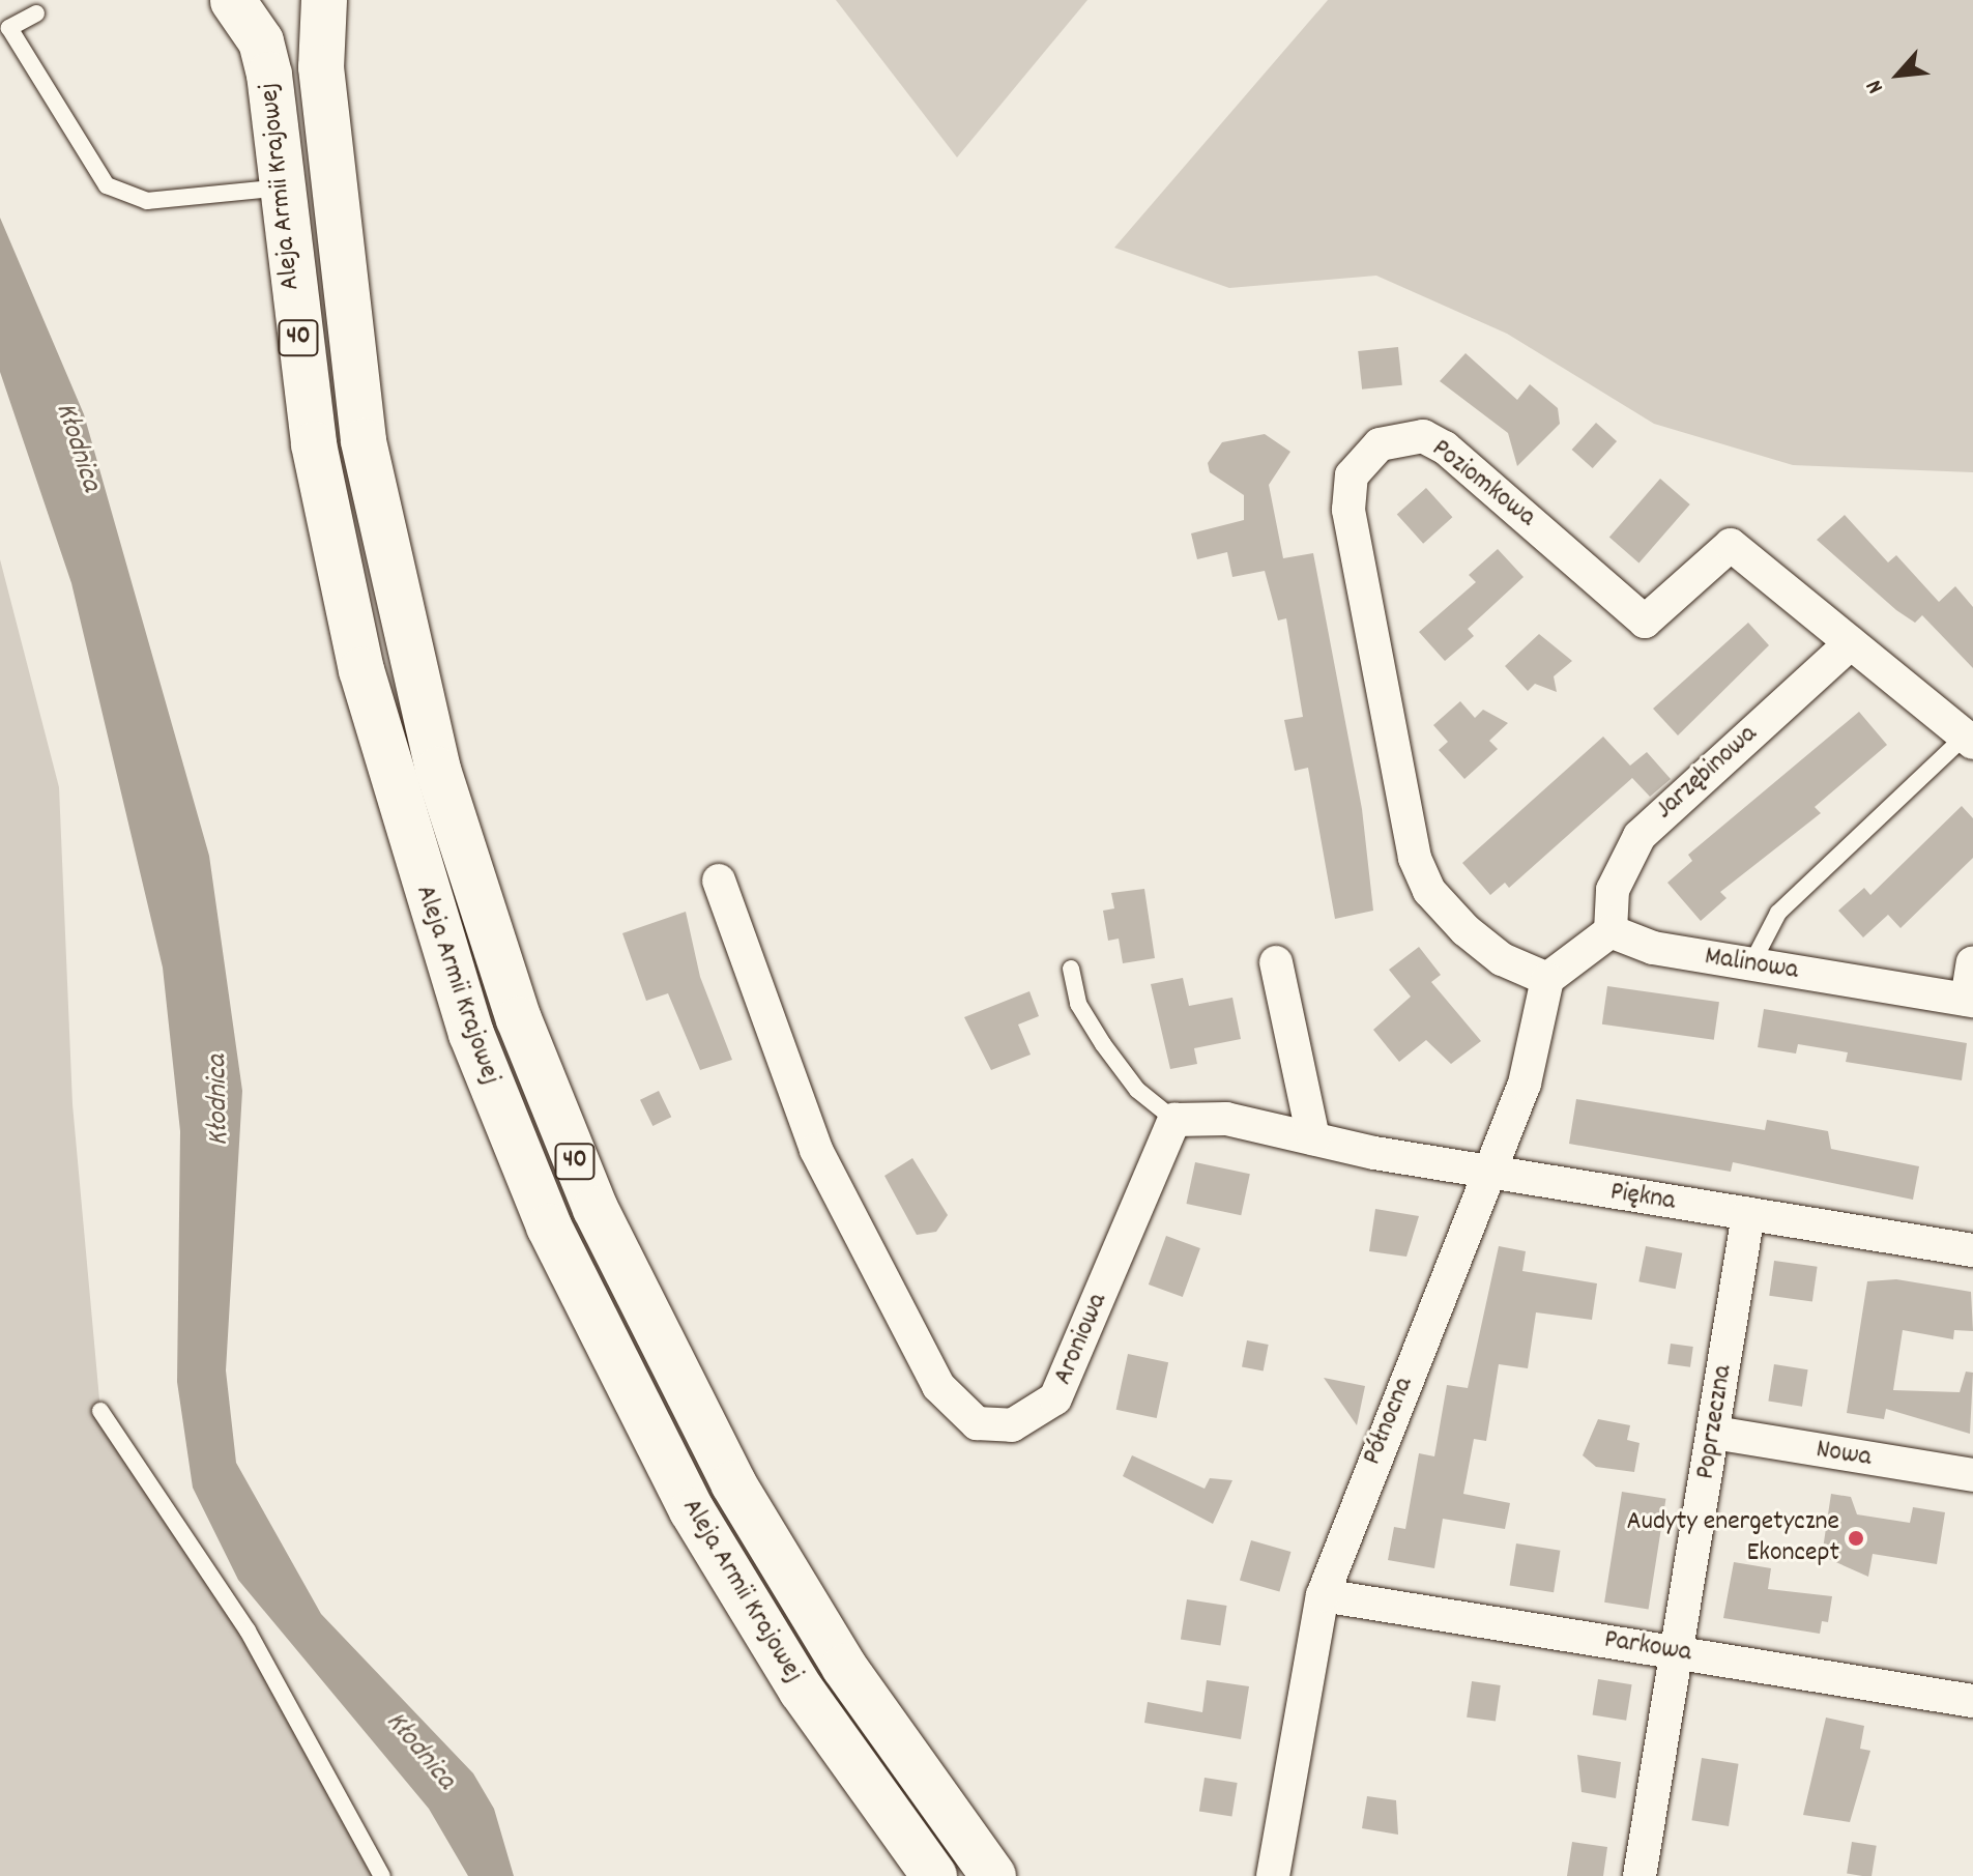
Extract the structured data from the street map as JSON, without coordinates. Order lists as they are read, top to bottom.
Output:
{
  "streets": {
    "main road": ["Aleja Armii Krajowej", "40"],
    "street": [
      "Poziomkowa",
      "Jarzębinowa",
      "Malinowa",
      "Piękna",
      "Aroniowa",
      "Północna",
      "Poprzeczna",
      "Nowa",
      "Parkowa"
    ]
  },
  "crossings": [
    ["Aleja Armii Krajowej", "40"],
    ["Poziomkowa", "Jarzębinowa"],
    ["Poziomkowa", "Północna"],
    ["Jarzębinowa", "Malinowa"],
    ["Piękna", "Północna"],
    ["Piękna", "Poprzeczna"],
    ["Północna", "Parkowa"],
    ["Poprzeczna", "Nowa"],
    ["Poprzeczna", "Parkowa"]
  ],
  "water": ["Kłodnica"],
  "places": ["Audyty energetyczne Ekoncept"],
  "north": "bottom left"
}
